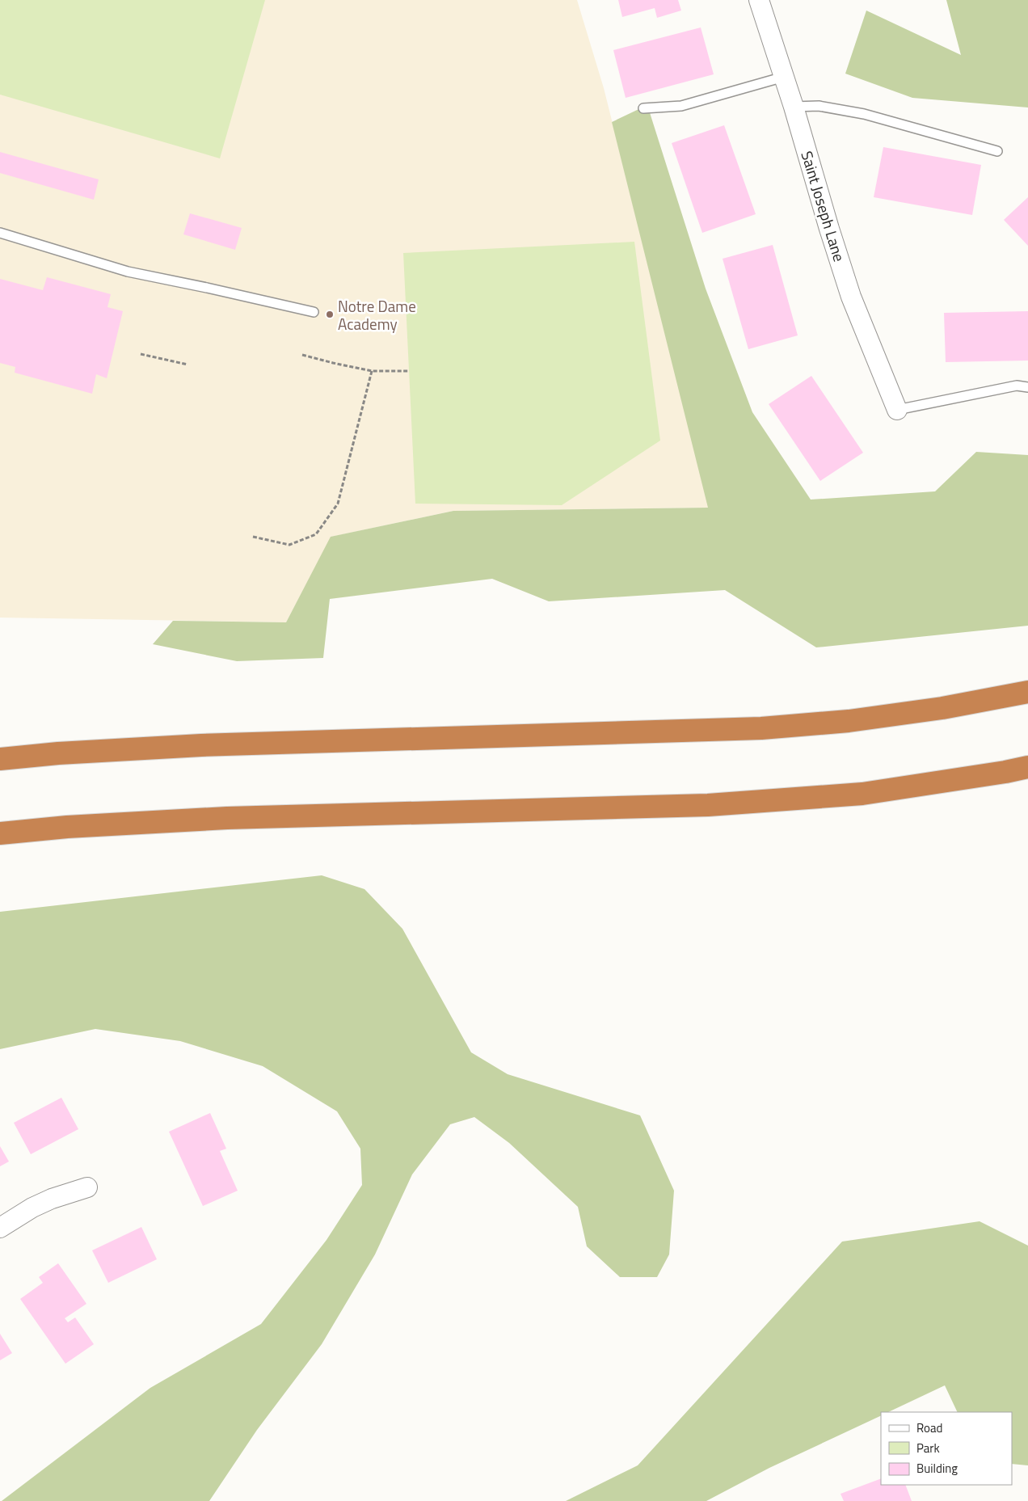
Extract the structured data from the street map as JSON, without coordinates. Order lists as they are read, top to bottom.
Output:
{
  "streets": {
    "street": ["Saint Joseph Lane"]
  },
  "places": ["Notre Dame Academy"],
  "legend": ["Road", "Park", "Building"]
}
